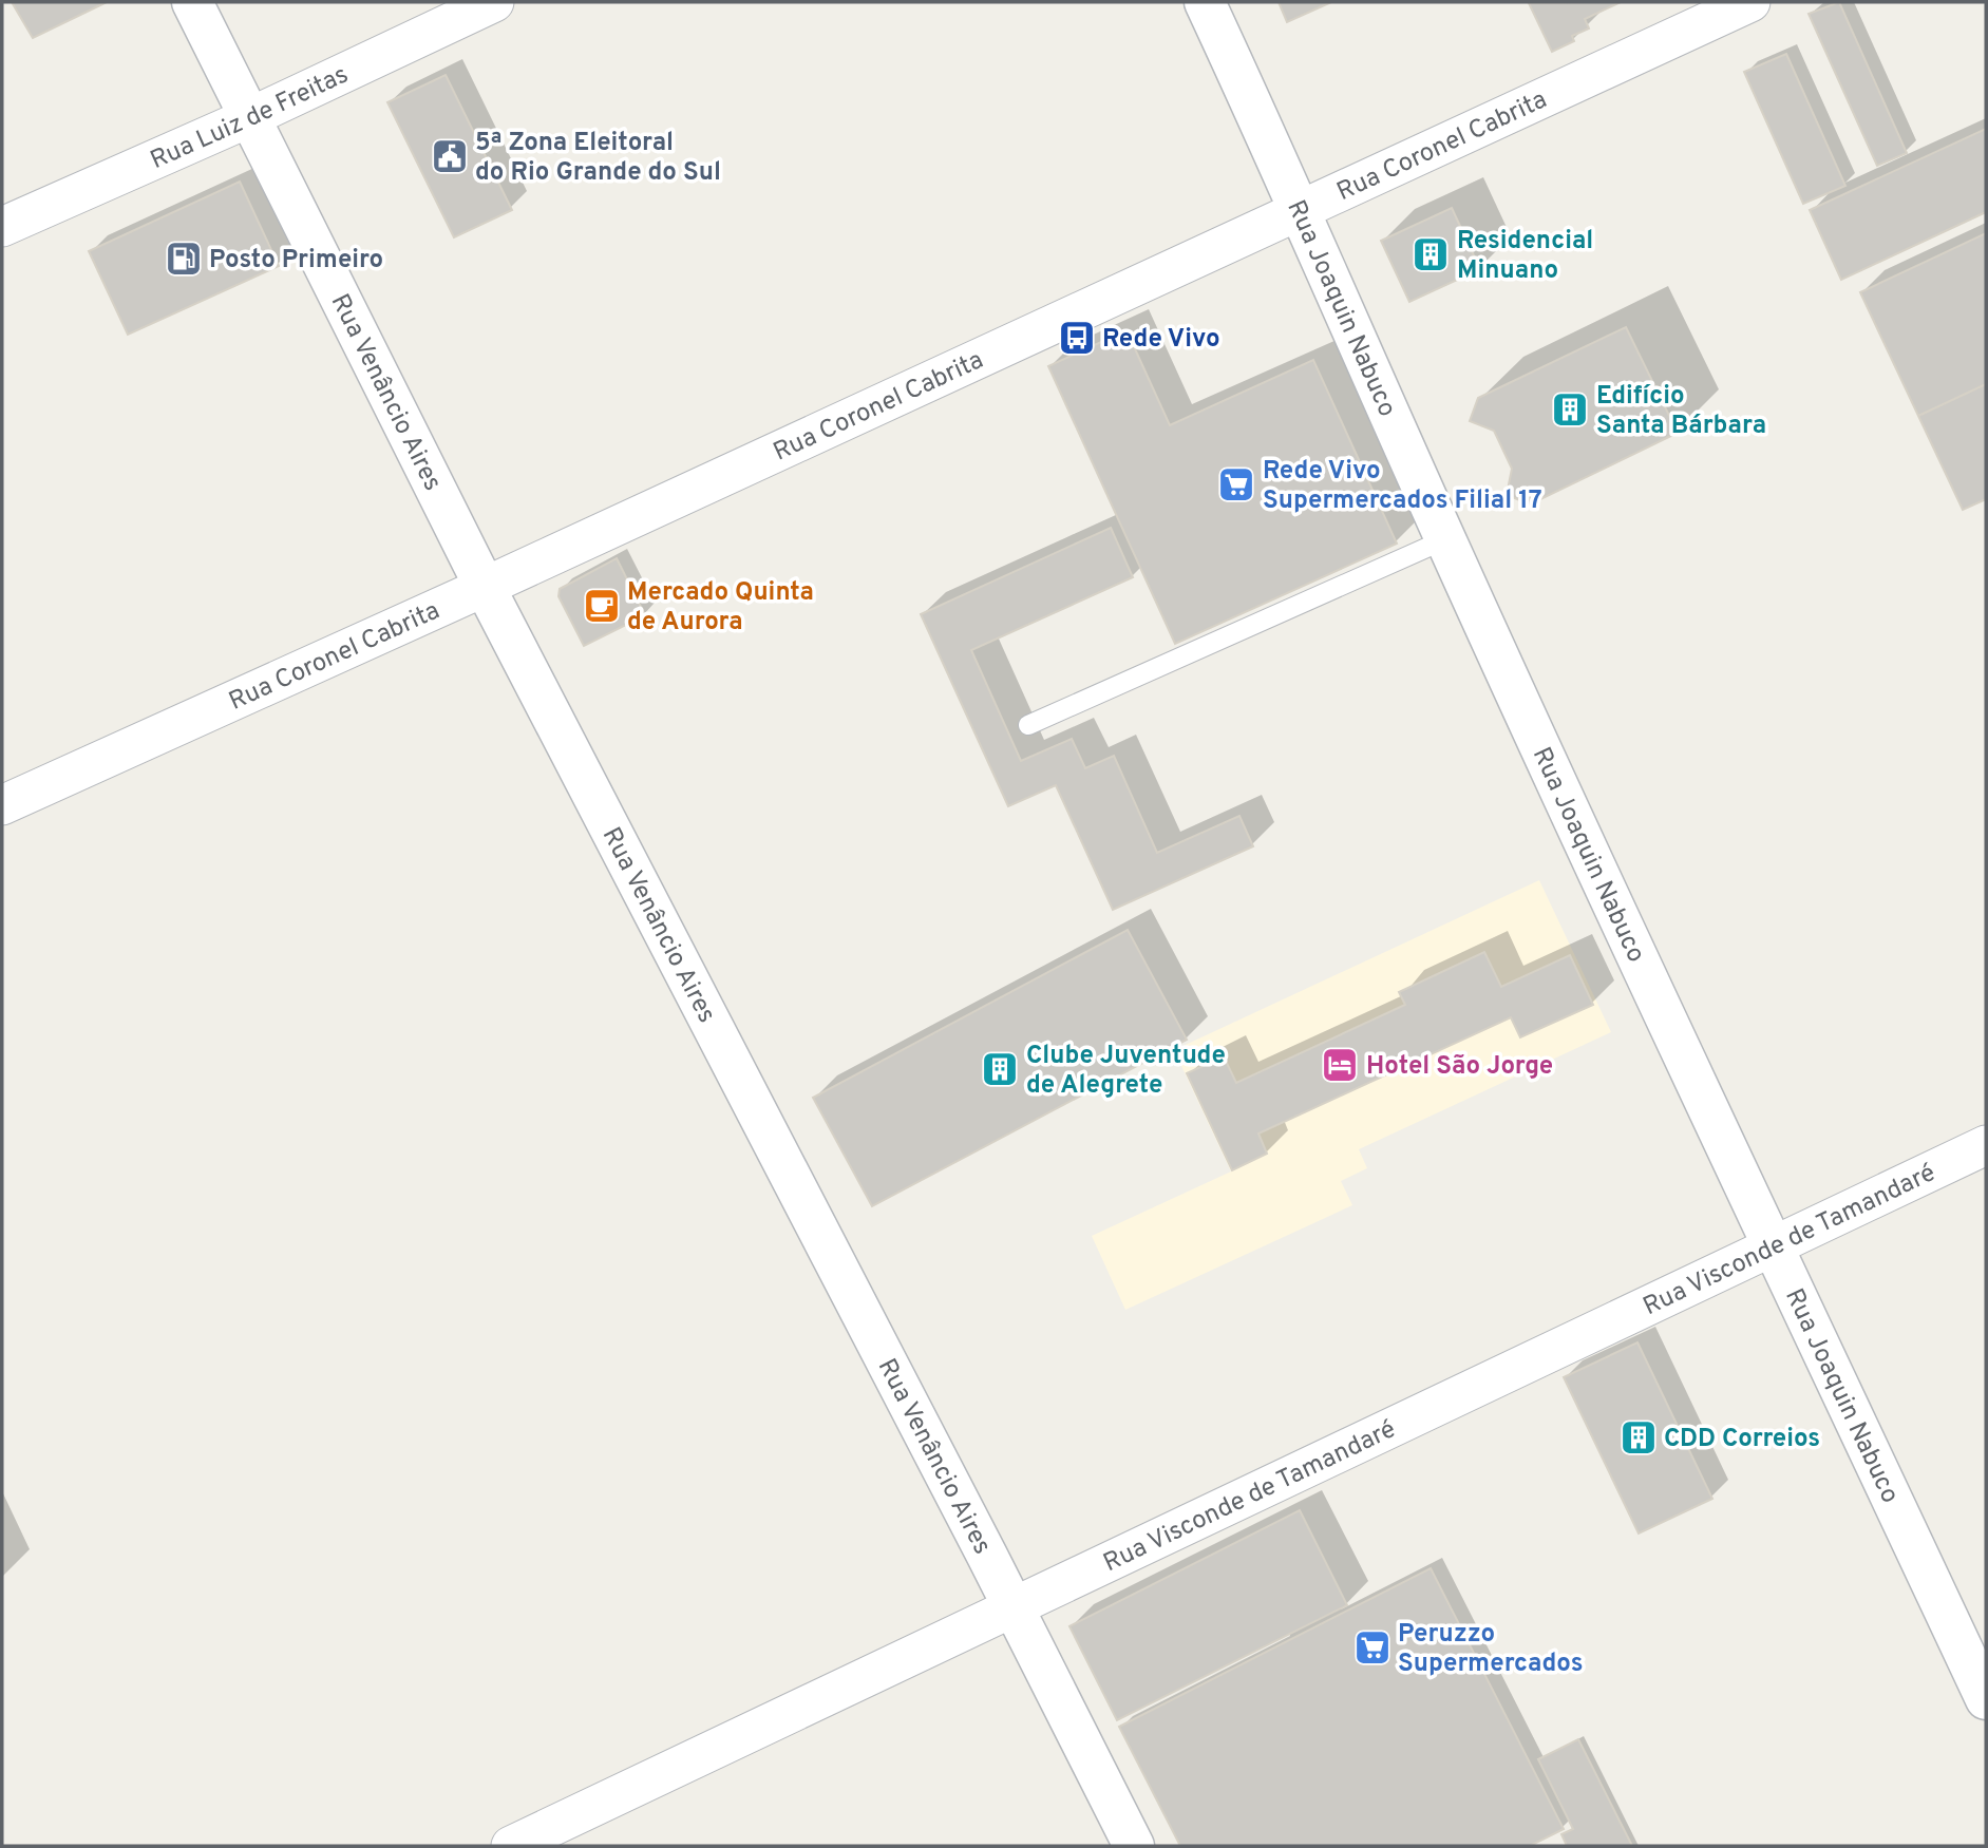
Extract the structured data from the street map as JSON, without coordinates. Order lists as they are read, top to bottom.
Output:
{
  "streets": {
    "street": [
      "Rua Luiz de Freitas",
      "Rua Coronel Cabrita",
      "Rua Joaquin Nabuco",
      "Rua Venâncio Aires",
      "Rua Visconde de Tamandaré"
    ]
  },
  "crossings": [
    ["Rua Luiz de Freitas", "Rua Venâncio Aires"],
    ["Rua Coronel Cabrita", "Rua Joaquin Nabuco"],
    ["Rua Coronel Cabrita", "Rua Venâncio Aires"],
    ["Rua Joaquin Nabuco", "Rua Visconde de Tamandaré"],
    ["Rua Venâncio Aires", "Rua Visconde de Tamandaré"]
  ],
  "places": {
    "public building": ["5ª Zona Eleitoral do Rio Grande do Sul"],
    "building": [
      "Residencial Minuano",
      "Edifício Santa Bárbara",
      "Clube Juventude de Alegrete",
      "CDD Correios"
    ],
    "fuel station": ["Posto Primeiro"],
    "bus stop": ["Rede Vivo"],
    "supermarket": ["Rede Vivo Supermercados Filial 17", "Peruzzo Supermercados"],
    "cafe": ["Mercado Quinta de Aurora"],
    "hotel": ["Hotel São Jorge"]
  }
}
